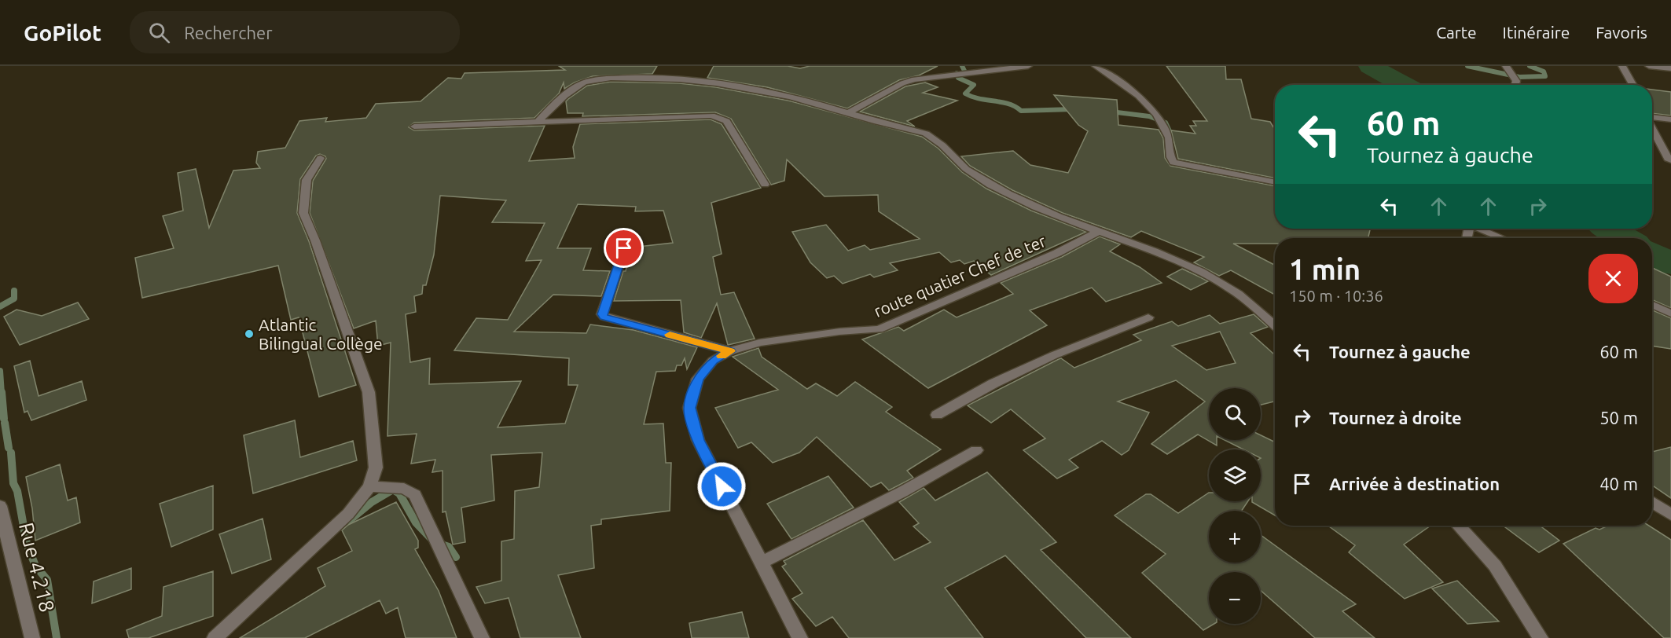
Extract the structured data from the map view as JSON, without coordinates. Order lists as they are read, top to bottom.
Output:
{
  "streets": {
    "street": ["route quatier Chef de ter", "Rue 4.218"]
  },
  "places": ["Atlantic Bilingual Collège"],
  "page": {
    "header": "GoPilot",
    "search": "Rechercher",
    "nav": ["Carte", "Itinéraire", "Favoris"],
    "turn": ["60 m", "Tournez à gauche"],
    "heading": ["1 min", "150 m · 10:36"],
    "list": [
      {
        "name": "Tournez à gauche",
        "value": "60 m"
      },
      {
        "name": "Tournez à droite",
        "value": "50 m"
      },
      {
        "name": "Arrivée à destination",
        "value": "40 m"
      }
    ],
    "map_buttons": ["+", "−"]
  }
}
